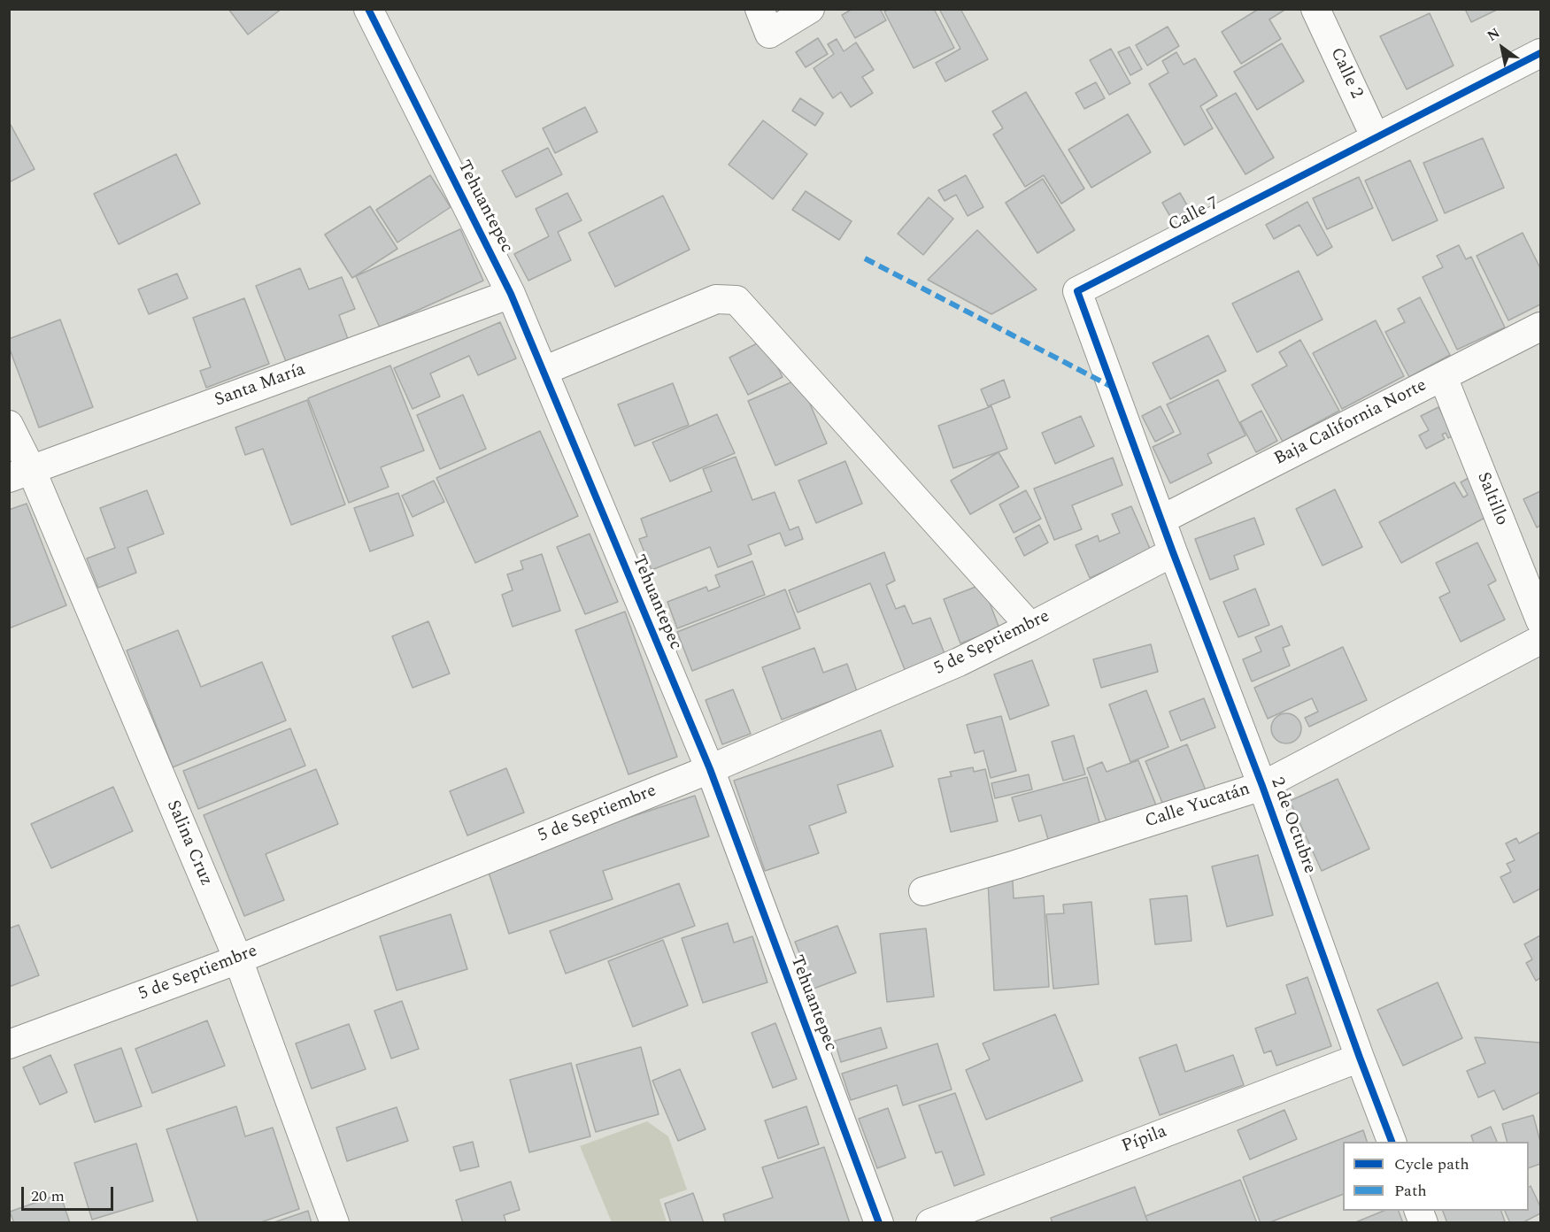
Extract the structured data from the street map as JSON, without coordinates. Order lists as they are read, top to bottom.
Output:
{
  "streets": {
    "street": [
      "Calle 2",
      "Tehuantepec",
      "Calle 7",
      "Santa María",
      "Baja California Norte",
      "Saltillo",
      "5 de Septiembre",
      "Calle Yucatán",
      "2 de Octubre",
      "Salina Cruz",
      "Pípila"
    ]
  },
  "crossings": [
    ["Calle 2", "Calle 7"],
    ["Tehuantepec", "Santa María"],
    ["Tehuantepec", "5 de Septiembre"],
    ["Calle 7", "Baja California Norte"],
    ["Calle 7", "2 de Octubre"],
    ["Santa María", "Salina Cruz"],
    ["Baja California Norte", "Saltillo"],
    ["Baja California Norte", "2 de Octubre"],
    ["5 de Septiembre", "2 de Octubre"],
    ["5 de Septiembre", "Salina Cruz"],
    ["Calle Yucatán", "2 de Octubre"],
    ["2 de Octubre", "Pípila"]
  ],
  "legend": ["Cycle path", "Path"],
  "scale_bar": "20 m",
  "north": "top left"
}
